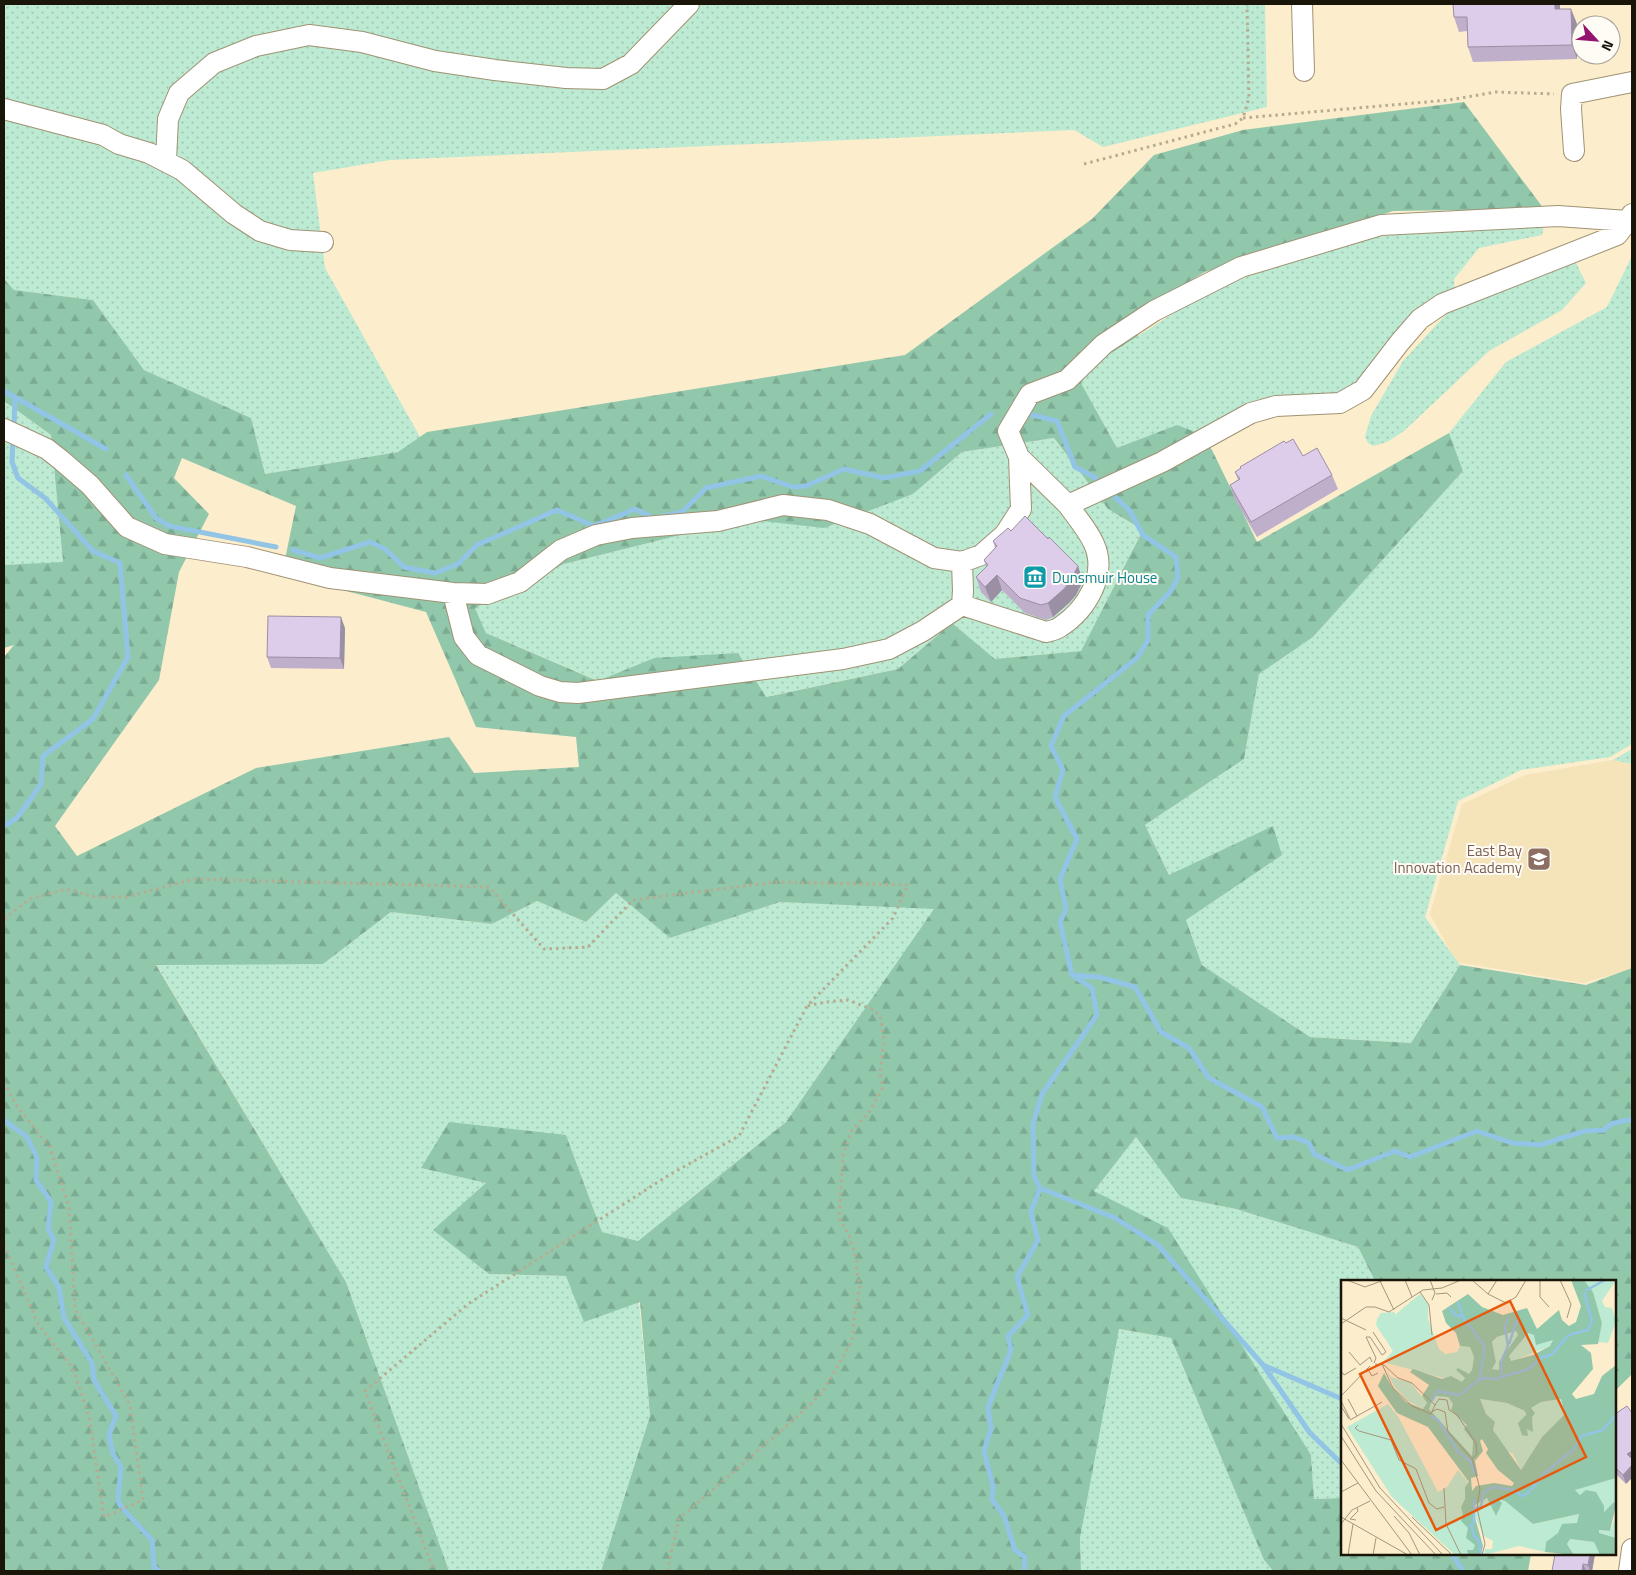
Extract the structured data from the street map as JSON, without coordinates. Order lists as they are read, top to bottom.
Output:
{
  "places": {
    "museum": ["Dunsmuir House"],
    "school or university": ["East Bay Innovation Academy"]
  },
  "north": "bottom right"
}
